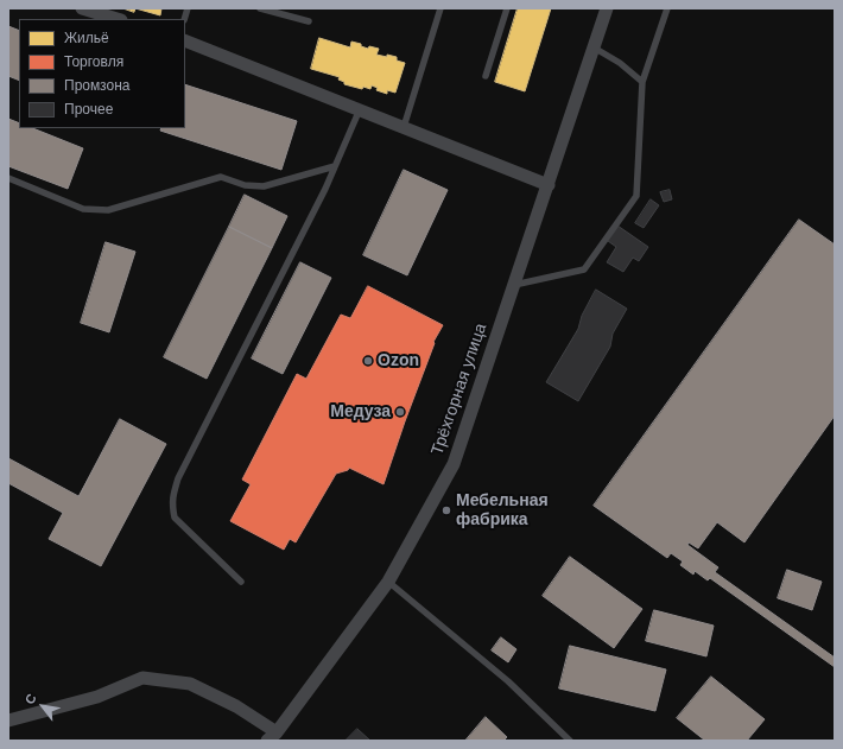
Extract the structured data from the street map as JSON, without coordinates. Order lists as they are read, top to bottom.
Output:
{
  "streets": {
    "street": ["Трёхгорная улица"]
  },
  "places": ["Ozon", "Медуза", "Мебельная фабрика"],
  "legend": [
    "Жильё",
    "Торговля",
    "Промзона",
    "Прочее"
  ],
  "north": "top left"
}
